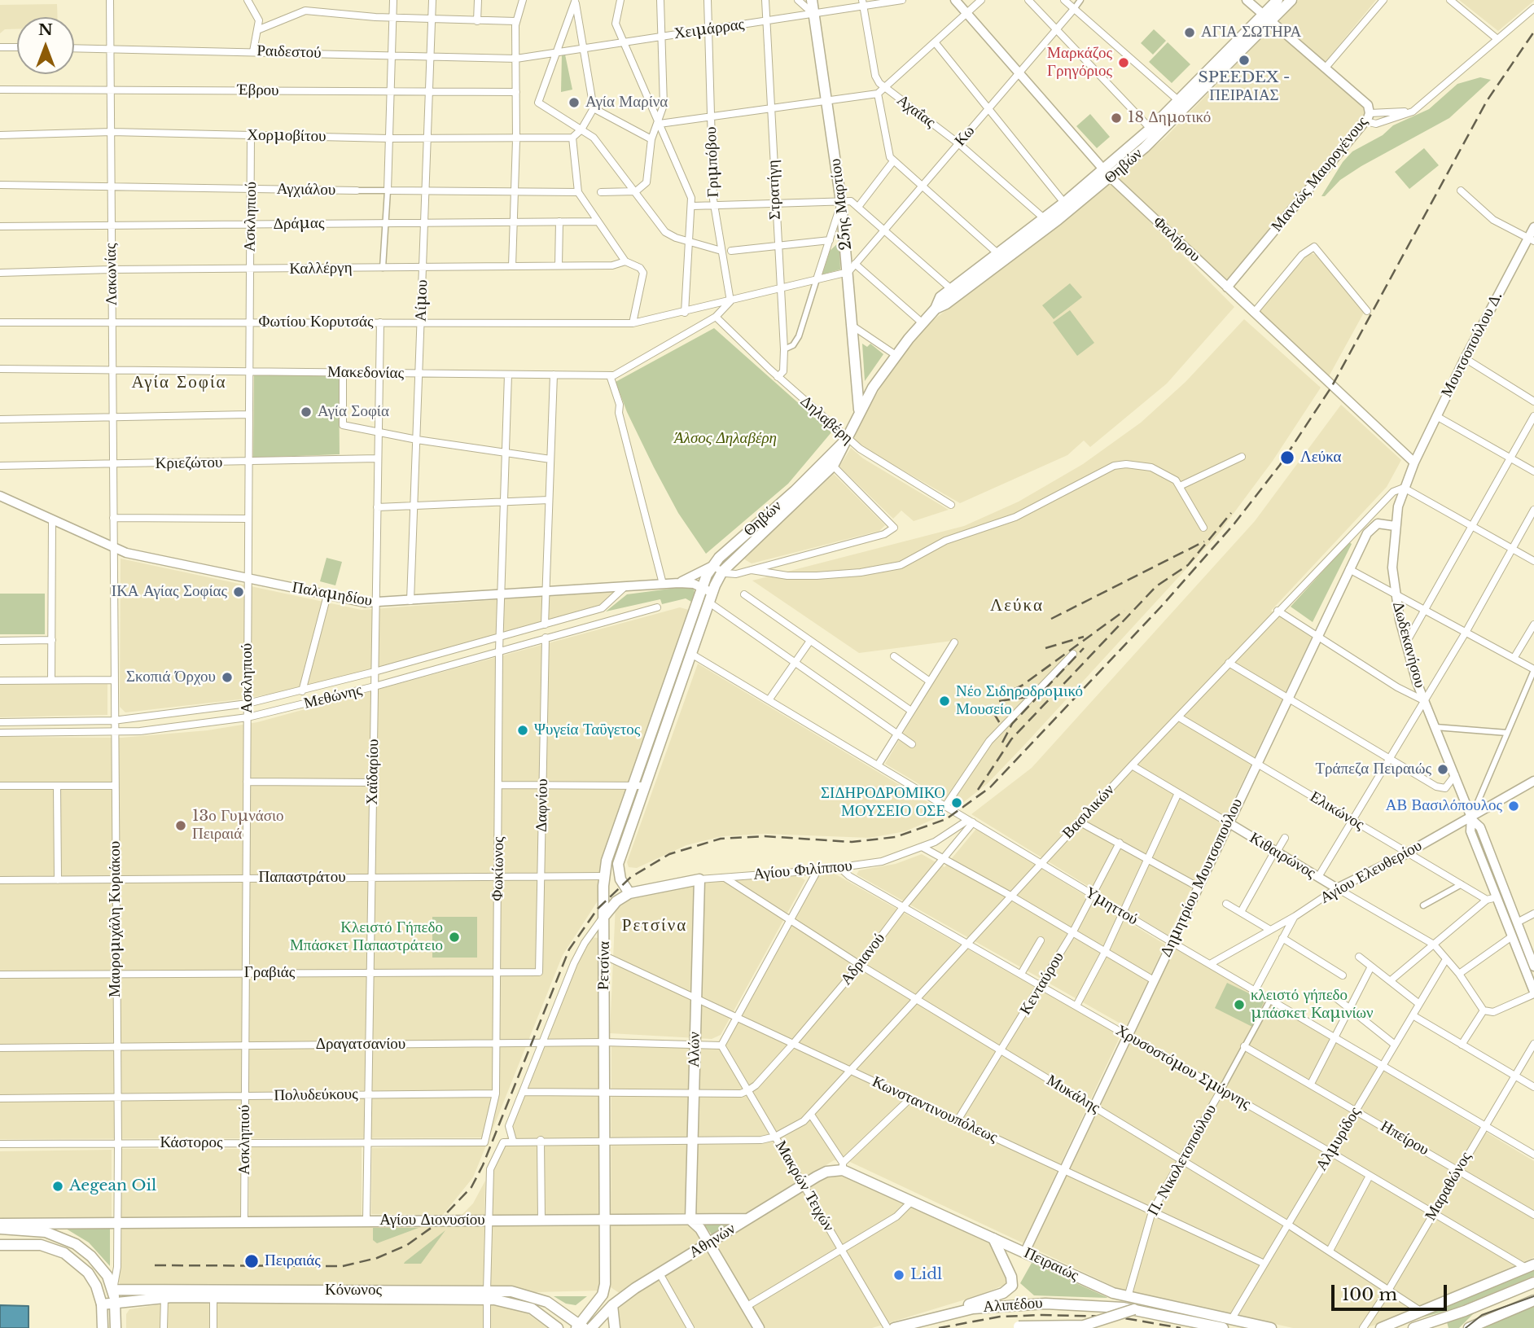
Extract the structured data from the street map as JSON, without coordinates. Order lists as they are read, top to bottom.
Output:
{
  "streets": {
    "main road": [
      "Θηβών",
      "25ης Μαρτίου",
      "Αγίου Φιλίππου",
      "Ρετσίνα",
      "Αλών",
      "Αγίου Διονυσίου",
      "Αθηνών",
      "Πειραιώς",
      "Κόνωνος",
      "Αλιπέδου"
    ],
    "street": [
      "Χειμάρρας",
      "Ραιδεστού",
      "Έβρου",
      "Αχαΐας",
      "Χορμοβίτου",
      "Κω",
      "Γριμπόβου",
      "Μαντώς Μαυρογένους",
      "Αγχιάλου",
      "Στρατήγη",
      "Ασκληπιού",
      "Δράμας",
      "Φαλήρου",
      "Καλλέργη",
      "Λακωνίας",
      "Αίμου",
      "Φωτίου Κορυτσάς",
      "Μουτσοπούλου Δ.",
      "Μακεδονίας",
      "Δηλαβέρη",
      "Κριεζώτου",
      "Παλαμηδίου",
      "Δωδεκανήσου",
      "Μεθώνης",
      "Χαϊδαρίου",
      "Δαφνίου",
      "Ελικώνος",
      "Βασιλικών",
      "Κιθαιρώνος",
      "Φωκίωνος",
      "Αγίου Ελευθερίου",
      "Παπαστράτου",
      "Δημητρίου Μουτσοπούλου",
      "Υμηττού",
      "Μαυρομιχάλη Κυριάκου",
      "Αδριανού",
      "Γραβιάς",
      "Κενταύρου",
      "Δραγατσανίου",
      "Χρυσοστόμου Σμύρνης",
      "Μυκάλης",
      "Πολυδεύκους",
      "Κωνσταντινουπόλεως",
      "Ηπείρου",
      "Αλμυρίδος",
      "Κάστορος",
      "Π. Νικολετοπούλου",
      "Μακρών Τειχών",
      "Μαραθώνος"
    ]
  },
  "crossings": [
    ["Χειμάρρας", "Ραιδεστού"],
    ["Χειμάρρας", "Αχαΐας"],
    ["Χειμάρρας", "Γριμπόβου"],
    ["Χειμάρρας", "Στρατήγη"],
    ["Χειμάρρας", "25ης Μαρτίου"],
    ["Ραιδεστού", "Λακωνίας"],
    ["Ραιδεστού", "Αίμου"],
    ["Έβρου", "Λακωνίας"],
    ["Έβρου", "Αίμου"],
    ["Αχαΐας", "Κω"],
    ["Αχαΐας", "Θηβών"],
    ["Χορμοβίτου", "Ασκληπιού"],
    ["Χορμοβίτου", "Λακωνίας"],
    ["Χορμοβίτου", "Αίμου"],
    ["Κω", "25ης Μαρτίου"],
    ["Κω", "Φαλήρου"],
    ["Κω", "Φωτίου Κορυτσάς"],
    ["Γριμπόβου", "Φωτίου Κορυτσάς"],
    ["Θηβών", "Μαντώς Μαυρογένους"],
    ["Θηβών", "25ης Μαρτίου"],
    ["Θηβών", "Φαλήρου"],
    ["Θηβών", "Δηλαβέρη"],
    ["Θηβών", "Παλαμηδίου"],
    ["Θηβών", "Ρετσίνα"],
    ["Μαντώς Μαυρογένους", "Φαλήρου"],
    ["Αγχιάλου", "Ασκληπιού"],
    ["Αγχιάλου", "Λακωνίας"],
    ["Αγχιάλου", "Αίμου"],
    ["Στρατήγη", "Φωτίου Κορυτσάς"],
    ["Στρατήγη", "Δηλαβέρη"],
    ["25ης Μαρτίου", "Φωτίου Κορυτσάς"],
    ["Ασκληπιού", "Δράμας"],
    ["Ασκληπιού", "Καλλέργη"],
    ["Ασκληπιού", "Φωτίου Κορυτσάς"],
    ["Ασκληπιού", "Μακεδονίας"],
    ["Ασκληπιού", "Κριεζώτου"],
    ["Ασκληπιού", "Παλαμηδίου"],
    ["Ασκληπιού", "Μεθώνης"],
    ["Ασκληπιού", "Παπαστράτου"],
    ["Ασκληπιού", "Γραβιάς"],
    ["Ασκληπιού", "Δραγατσανίου"],
    ["Ασκληπιού", "Πολυδεύκους"],
    ["Ασκληπιού", "Κάστορος"],
    ["Ασκληπιού", "Αγίου Διονυσίου"],
    ["Δράμας", "Λακωνίας"],
    ["Δράμας", "Αίμου"],
    ["Φαλήρου", "Μουτσοπούλου Δ."],
    ["Φαλήρου", "Δωδεκανήσου"],
    ["Καλλέργη", "Λακωνίας"],
    ["Καλλέργη", "Αίμου"],
    ["Λακωνίας", "Φωτίου Κορυτσάς"],
    ["Λακωνίας", "Μακεδονίας"],
    ["Λακωνίας", "Κριεζώτου"],
    ["Λακωνίας", "Παλαμηδίου"],
    ["Λακωνίας", "Μαυρομιχάλη Κυριάκου"],
    ["Αίμου", "Φωτίου Κορυτσάς"],
    ["Αίμου", "Μακεδονίας"],
    ["Αίμου", "Παλαμηδίου"],
    ["Φωτίου Κορυτσάς", "Χαϊδαρίου"],
    ["Μουτσοπούλου Δ.", "Δωδεκανήσου"],
    ["Μακεδονίας", "Δηλαβέρη"],
    ["Μακεδονίας", "Χαϊδαρίου"],
    ["Μακεδονίας", "Φωκίωνος"],
    ["Κριεζώτου", "Χαϊδαρίου"],
    ["Παλαμηδίου", "Μεθώνης"],
    ["Παλαμηδίου", "Χαϊδαρίου"],
    ["Παλαμηδίου", "Φωκίωνος"],
    ["Παλαμηδίου", "Μαυρομιχάλη Κυριάκου"],
    ["Δωδεκανήσου", "Βασιλικών"],
    ["Δωδεκανήσου", "Αγίου Ελευθερίου"],
    ["Δωδεκανήσου", "Δημητρίου Μουτσοπούλου"],
    ["Μεθώνης", "Χαϊδαρίου"],
    ["Μεθώνης", "Δαφνίου"],
    ["Μεθώνης", "Φωκίωνος"],
    ["Μεθώνης", "Μαυρομιχάλη Κυριάκου"],
    ["Χαϊδαρίου", "Παπαστράτου"],
    ["Χαϊδαρίου", "Γραβιάς"],
    ["Χαϊδαρίου", "Δραγατσανίου"],
    ["Χαϊδαρίου", "Πολυδεύκους"],
    ["Χαϊδαρίου", "Κάστορος"],
    ["Χαϊδαρίου", "Αγίου Διονυσίου"],
    ["Δαφνίου", "Παπαστράτου"],
    ["Δαφνίου", "Γραβιάς"],
    ["Ελικώνος", "Βασιλικών"],
    ["Ελικώνος", "Αγίου Ελευθερίου"],
    ["Ελικώνος", "Δημητρίου Μουτσοπούλου"],
    ["Βασιλικών", "Κιθαιρώνος"],
    ["Βασιλικών", "Υμηττού"],
    ["Βασιλικών", "Χρυσοστόμου Σμύρνης"],
    ["Βασιλικών", "Μυκάλης"],
    ["Βασιλικών", "Κωνσταντινουπόλεως"],
    ["Βασιλικών", "Μακρών Τειχών"],
    ["Κιθαιρώνος", "Αγίου Ελευθερίου"],
    ["Κιθαιρώνος", "Δημητρίου Μουτσοπούλου"],
    ["Φωκίωνος", "Παπαστράτου"],
    ["Φωκίωνος", "Γραβιάς"],
    ["Φωκίωνος", "Δραγατσανίου"],
    ["Φωκίωνος", "Πολυδεύκους"],
    ["Φωκίωνος", "Κάστορος"],
    ["Αγίου Φιλίππου", "Υμηττού"],
    ["Αγίου Φιλίππου", "Αδριανού"],
    ["Αγίου Φιλίππου", "Αλών"],
    ["Αγίου Φιλίππου", "Χρυσοστόμου Σμύρνης"],
    ["Αγίου Φιλίππου", "Μυκάλης"],
    ["Αγίου Ελευθερίου", "Υμηττού"],
    ["Παπαστράτου", "Μαυρομιχάλη Κυριάκου"],
    ["Παπαστράτου", "Ρετσίνα"],
    ["Δημητρίου Μουτσοπούλου", "Υμηττού"],
    ["Δημητρίου Μουτσοπούλου", "Χρυσοστόμου Σμύρνης"],
    ["Δημητρίου Μουτσοπούλου", "Μυκάλης"],
    ["Δημητρίου Μουτσοπούλου", "Κωνσταντινουπόλεως"],
    ["Δημητρίου Μουτσοπούλου", "Πειραιώς"],
    ["Υμηττού", "Αδριανού"],
    ["Υμηττού", "Κενταύρου"],
    ["Υμηττού", "Αλμυρίδος"],
    ["Υμηττού", "Π. Νικολετοπούλου"],
    ["Υμηττού", "Μαραθώνος"],
    ["Μαυρομιχάλη Κυριάκου", "Γραβιάς"],
    ["Μαυρομιχάλη Κυριάκου", "Δραγατσανίου"],
    ["Μαυρομιχάλη Κυριάκου", "Πολυδεύκους"],
    ["Μαυρομιχάλη Κυριάκου", "Κάστορος"],
    ["Μαυρομιχάλη Κυριάκου", "Αγίου Διονυσίου"],
    ["Μαυρομιχάλη Κυριάκου", "Κόνωνος"],
    ["Αδριανού", "Χρυσοστόμου Σμύρνης"],
    ["Αδριανού", "Μυκάλης"],
    ["Αδριανού", "Κωνσταντινουπόλεως"],
    ["Αδριανού", "Μακρών Τειχών"],
    ["Ρετσίνα", "Δραγατσανίου"],
    ["Ρετσίνα", "Κωνσταντινουπόλεως"],
    ["Ρετσίνα", "Αγίου Διονυσίου"],
    ["Ρετσίνα", "Κόνωνος"],
    ["Κενταύρου", "Χρυσοστόμου Σμύρνης"],
    ["Κενταύρου", "Μυκάλης"],
    ["Κενταύρου", "Κωνσταντινουπόλεως"],
    ["Δραγατσανίου", "Αλών"],
    ["Δραγατσανίου", "Μακρών Τειχών"],
    ["Αλών", "Κωνσταντινουπόλεως"],
    ["Αλών", "Αγίου Διονυσίου"],
    ["Χρυσοστόμου Σμύρνης", "Αλμυρίδος"],
    ["Χρυσοστόμου Σμύρνης", "Π. Νικολετοπούλου"],
    ["Χρυσοστόμου Σμύρνης", "Μαραθώνος"],
    ["Μυκάλης", "Αλμυρίδος"],
    ["Μυκάλης", "Π. Νικολετοπούλου"],
    ["Μυκάλης", "Μαραθώνος"],
    ["Κωνσταντινουπόλεως", "Αλμυρίδος"],
    ["Κωνσταντινουπόλεως", "Π. Νικολετοπούλου"],
    ["Ηπείρου", "Αλμυρίδος"],
    ["Ηπείρου", "Π. Νικολετοπούλου"],
    ["Ηπείρου", "Μαραθώνος"],
    ["Αλμυρίδος", "Πειραιώς"],
    ["Π. Νικολετοπούλου", "Πειραιώς"],
    ["Μακρών Τειχών", "Αθηνών"],
    ["Αγίου Διονυσίου", "Αθηνών"],
    ["Αθηνών", "Πειραιώς"]
  ],
  "districts": ["Αγία Σοφία", "Λεύκα", "Ρετσίνα"],
  "parks": ["Άλσος Δηλαβέρη"],
  "places": [
    "ΑΓΙΑ ΣΩΤΗΡΑ",
    "SPEEDEX - ΠΕΙΡΑΙΑΣ",
    "Μαρκάζος Γρηγόριος",
    "Αγία Μαρίνα",
    "18 Δημοτικό",
    "Αγία Σοφία",
    "Λεύκα",
    "ΙΚΑ Αγίας Σοφίας",
    "Σκοπιά Όρχου",
    "Νέο Σιδηροδρομικό Μουσείο",
    "Ψυγεία Ταΰγετος",
    "Τράπεζα Πειραιώς",
    "ΣΙΔΗΡΟΔΡΟΜΙΚΟ ΜΟΥΣΕΙΟ ΟΣΕ",
    "ΑΒ Βασιλόπουλος",
    "13ο Γυμνάσιο Πειραιά",
    "Κλειστό Γήπεδο Μπάσκετ Παπαστράτειο",
    "κλειστό γήπεδο μπάσκετ Καμινίων",
    "Aegean Oil",
    "Πειραιάς",
    "Lidl"
  ],
  "scale_bar": "100 m",
  "north": "top"
}
